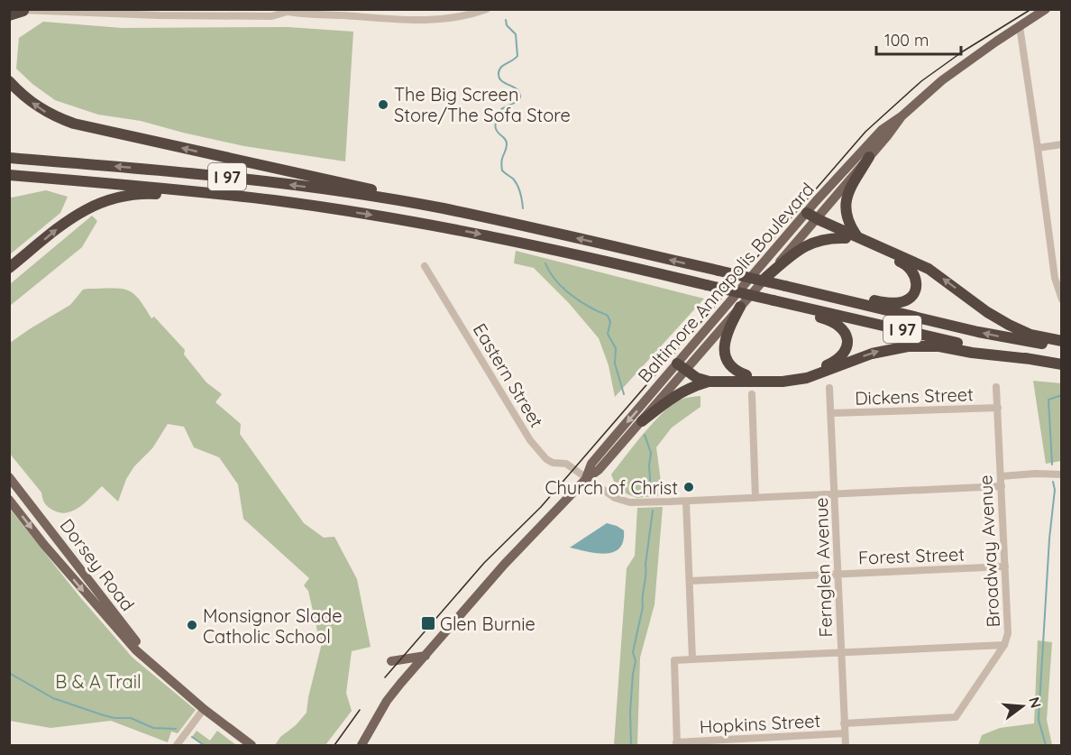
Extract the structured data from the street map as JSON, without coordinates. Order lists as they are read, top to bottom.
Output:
{
  "streets": {
    "highway": ["I 97"],
    "main road": ["Baltimore Annapolis Boulevard", "Dorsey Road"],
    "street": [
      "Eastern Street",
      "Dickens Street",
      "Broadway Avenue",
      "Forest Street",
      "Fernglen Avenue",
      "Hopkins Street"
    ]
  },
  "crossings": [
    ["Baltimore Annapolis Boulevard", "Eastern Street"],
    ["Dickens Street", "Broadway Avenue"],
    ["Dickens Street", "Fernglen Avenue"],
    ["Broadway Avenue", "Forest Street"],
    ["Broadway Avenue", "Fernglen Avenue"],
    ["Forest Street", "Fernglen Avenue"],
    ["Fernglen Avenue", "Hopkins Street"]
  ],
  "parks": ["B & A Trail"],
  "places": {
    "other": ["The Big Screen Store/The Sofa Store", "Church of Christ", "Monsignor Slade Catholic School"],
    "transit": ["Glen Burnie"]
  },
  "scale_bar": "100 m",
  "north": "right"
}
